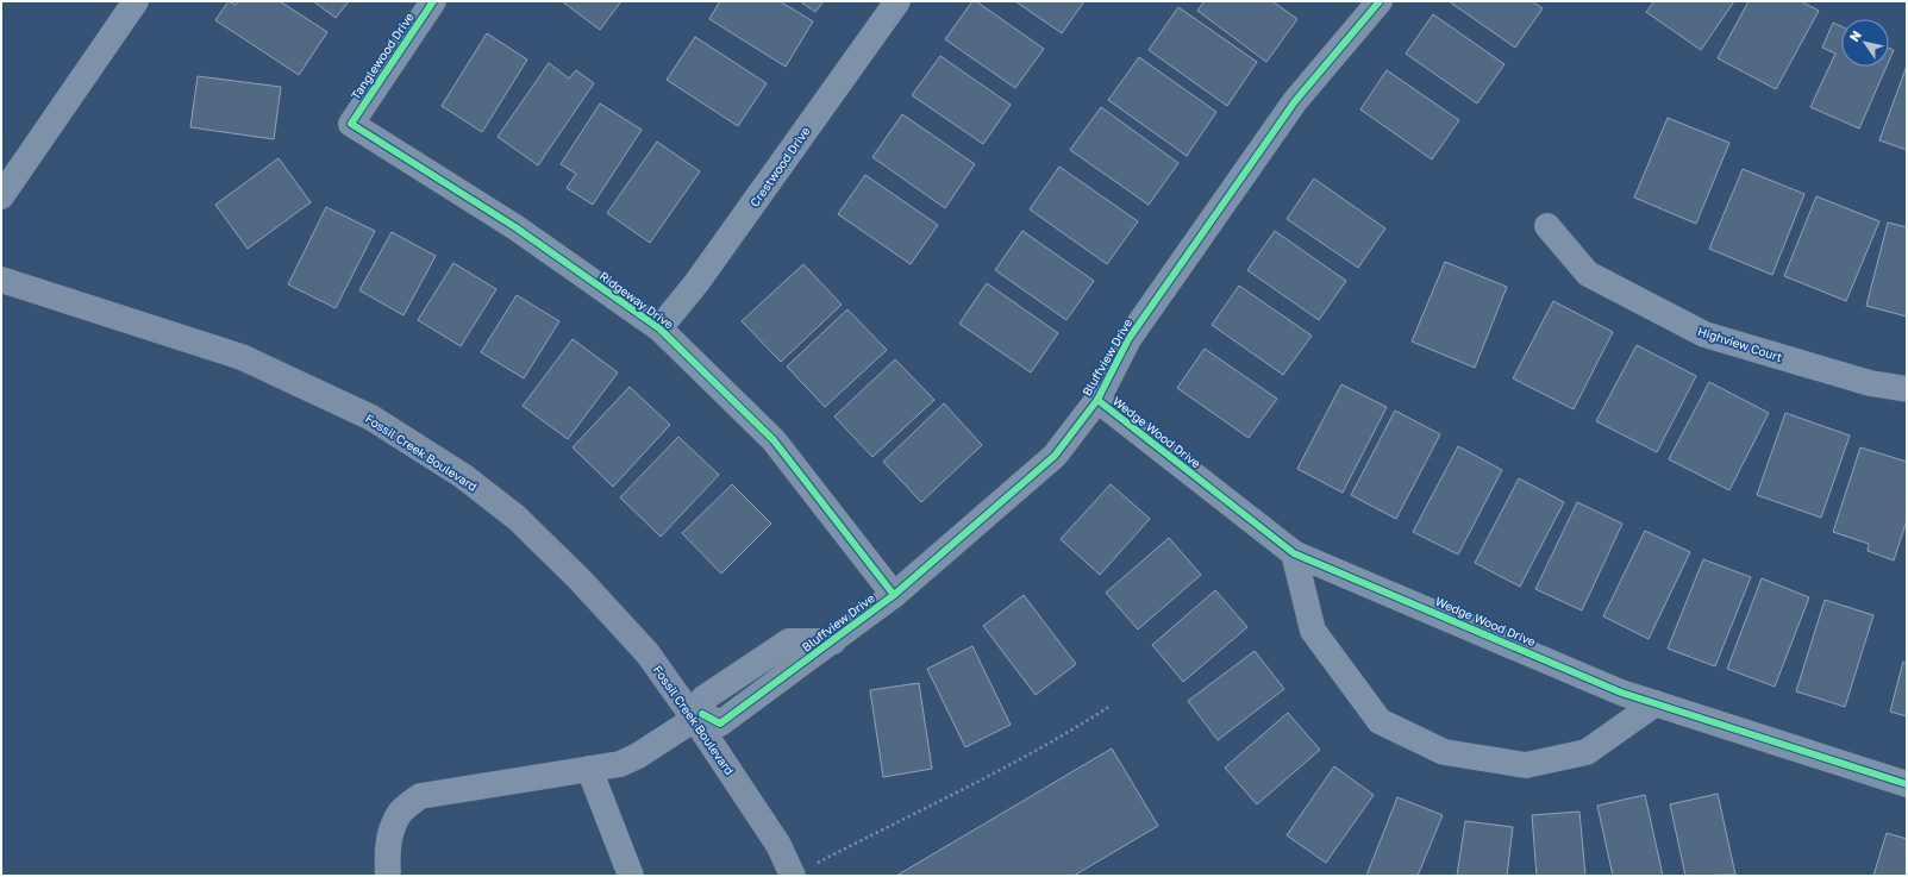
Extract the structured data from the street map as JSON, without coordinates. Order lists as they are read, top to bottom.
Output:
{
  "streets": {
    "main road": ["Fossil Creek Boulevard"],
    "street": [
      "Tanglewood Drive",
      "Crestwood Drive",
      "Ridgeway Drive",
      "Highview Court",
      "Bluffview Drive",
      "Wedge Wood Drive"
    ]
  },
  "crossings": [
    ["Tanglewood Drive", "Ridgeway Drive"],
    ["Crestwood Drive", "Ridgeway Drive"],
    ["Ridgeway Drive", "Bluffview Drive"],
    ["Bluffview Drive", "Wedge Wood Drive"],
    ["Bluffview Drive", "Fossil Creek Boulevard"]
  ],
  "north": "top left"
}
